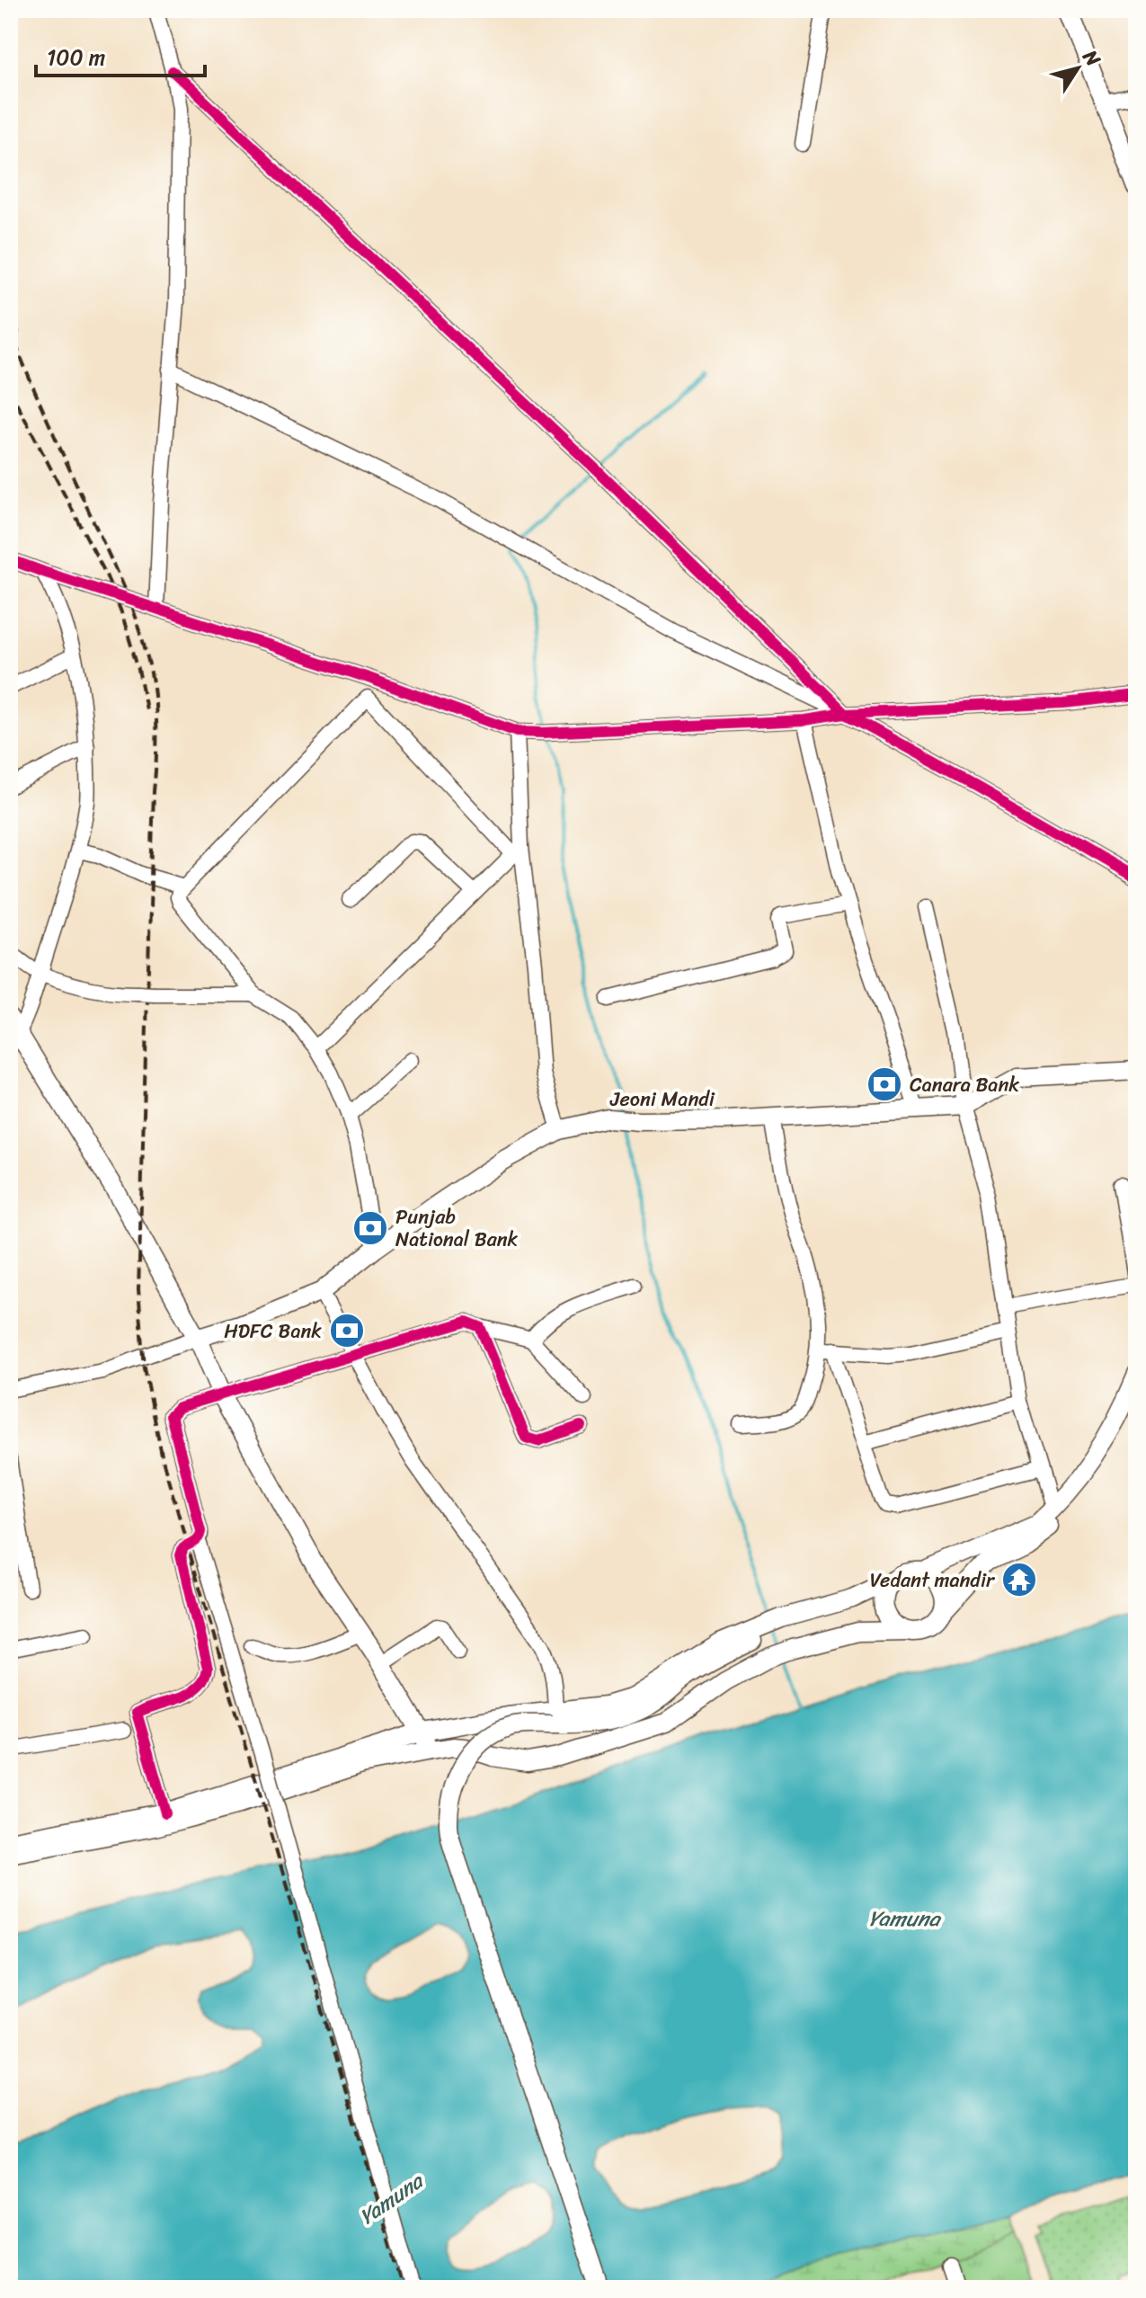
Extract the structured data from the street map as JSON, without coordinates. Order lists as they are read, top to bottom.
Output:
{
  "streets": {
    "main road": ["Jeoni Mandi"]
  },
  "water": ["Yamuna"],
  "places": {
    "bank": ["Canara Bank", "Punjab National Bank", "HDFC Bank"],
    "temple": ["Vedant mandir"]
  },
  "scale_bar": "100 m",
  "north": "top right"
}
